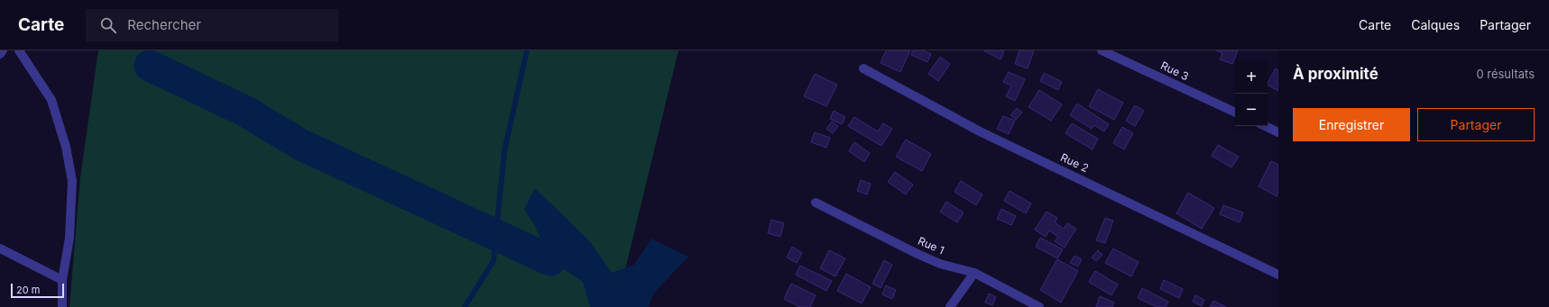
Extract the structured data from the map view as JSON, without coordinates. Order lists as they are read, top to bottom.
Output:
{
  "streets": {
    "street": ["Rue 3", "Rue 2", "Rue 1"]
  },
  "scale_bar": "20 m",
  "page": {
    "header": "Carte",
    "search": "Rechercher",
    "nav": ["Carte", "Calques", "Partager"],
    "heading": ["À proximité", "0 résultats"],
    "map_buttons": ["+", "−"],
    "buttons": ["Enregistrer", "Partager"],
    "scale": "20 m"
  }
}
